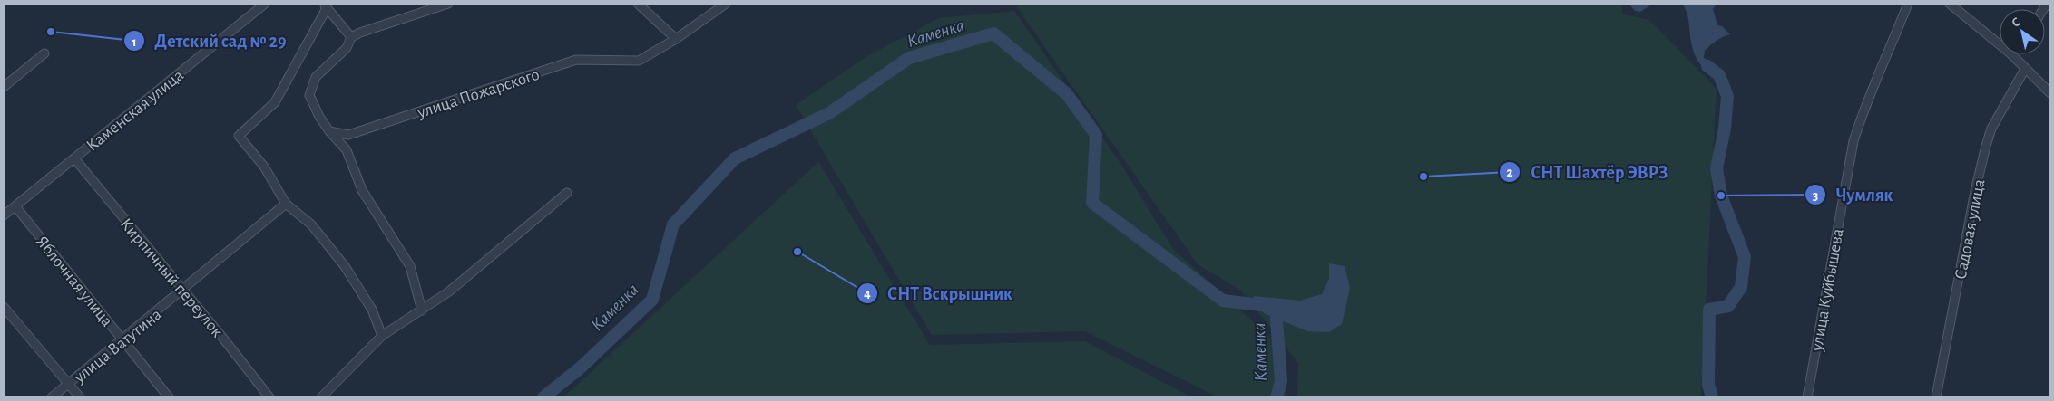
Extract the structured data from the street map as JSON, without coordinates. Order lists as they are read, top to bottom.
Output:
{
  "streets": {
    "street": [
      "улица Пожарского",
      "Каменская улица",
      "Садовая улица",
      "Кирпичный переулок",
      "Яблочная улица",
      "улица Куйбышева",
      "улица Ватутина"
    ]
  },
  "crossings": [
    ["Каменская улица", "Кирпичный переулок"],
    ["Каменская улица", "Яблочная улица"],
    ["Кирпичный переулок", "улица Ватутина"],
    ["Яблочная улица", "улица Ватутина"]
  ],
  "water": ["Каменка"],
  "places": [
    "Детский сад № 29",
    "СНТ Шахтёр ЭВРЗ",
    "Чумляк",
    "СНТ Вскрышник"
  ],
  "north": "top left"
}
